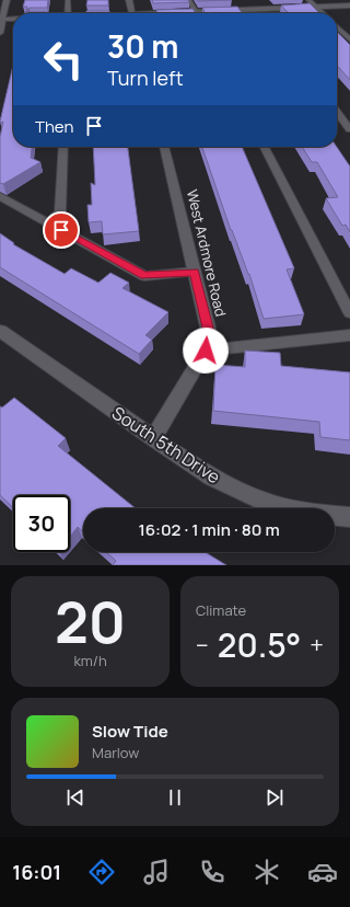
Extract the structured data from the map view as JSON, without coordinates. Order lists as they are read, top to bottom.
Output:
{
  "streets": {
    "street": ["West Ardmore Road", "South 5th Drive"]
  },
  "crossings": [
    ["West Ardmore Road", "South 5th Drive"]
  ],
  "page": {
    "turn": ["30 m", "Turn left"],
    "then": "Then",
    "limit": "30",
    "trip": "16:02 · 1 min · 80 m",
    "tile": [
      ["20", "km/h"],
      "Climate"
    ],
    "heat": ["−", "20.5°", "+"],
    "song": ["Slow Tide", "Marlow"],
    "tabs": "16:01"
  }
}
